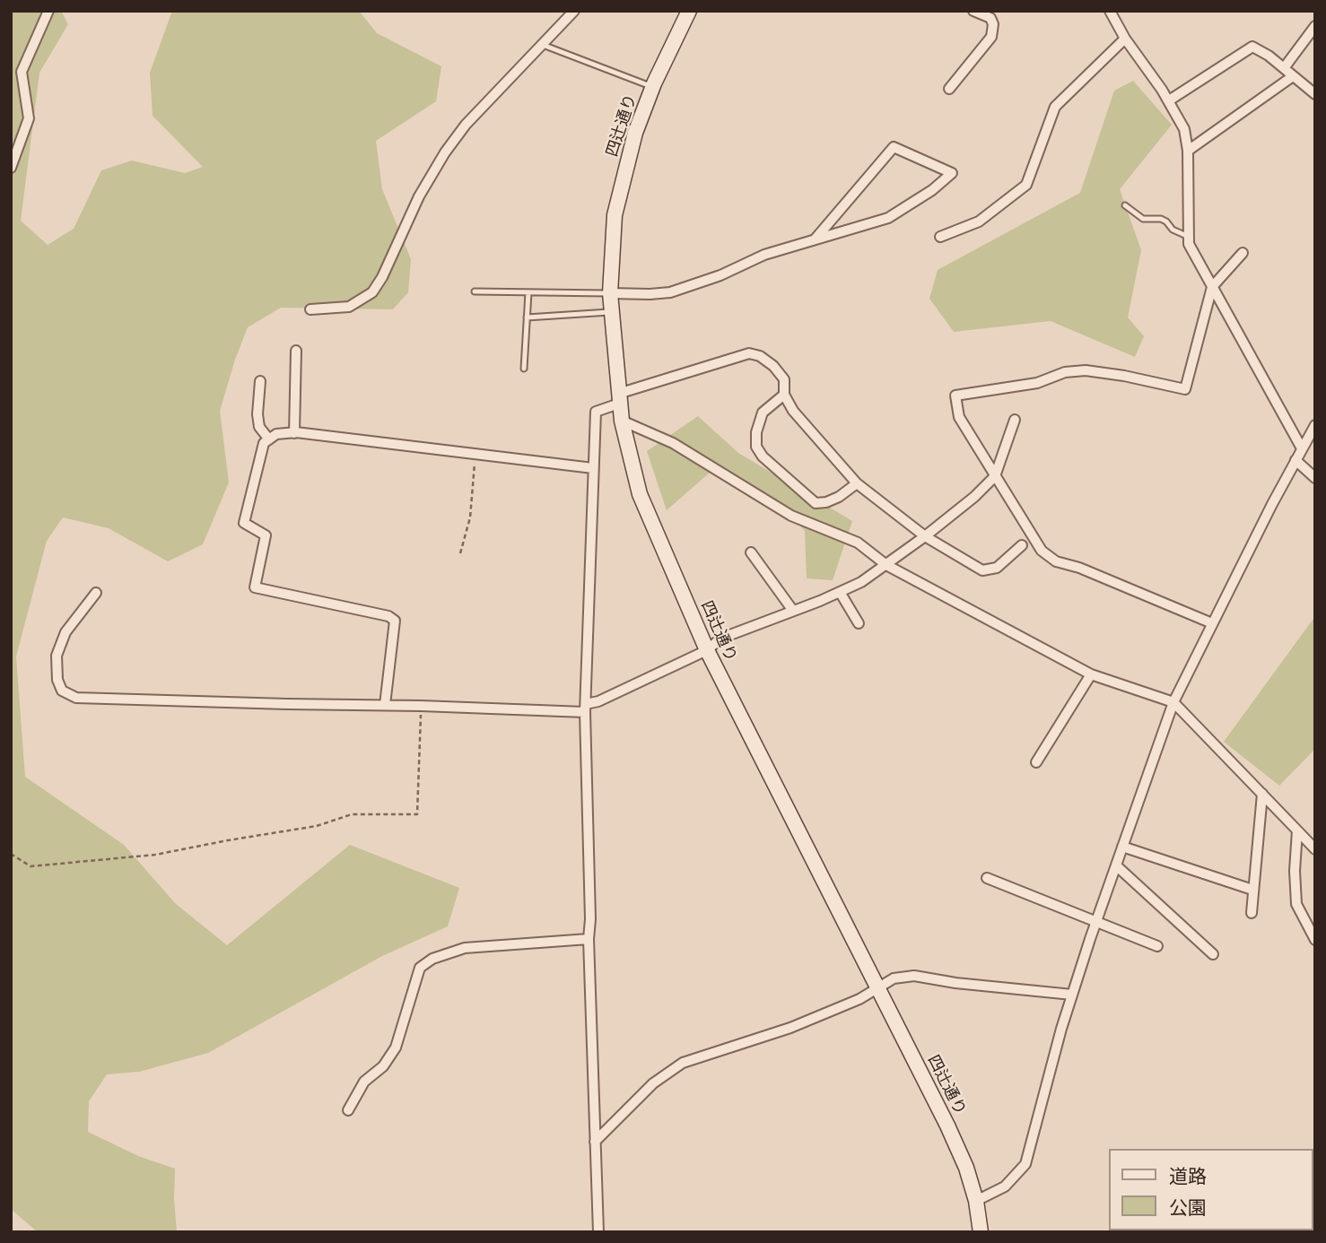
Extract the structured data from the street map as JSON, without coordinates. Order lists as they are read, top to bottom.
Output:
{
  "streets": {
    "street": ["四辻通り"]
  },
  "legend": ["道路", "公園"]
}
